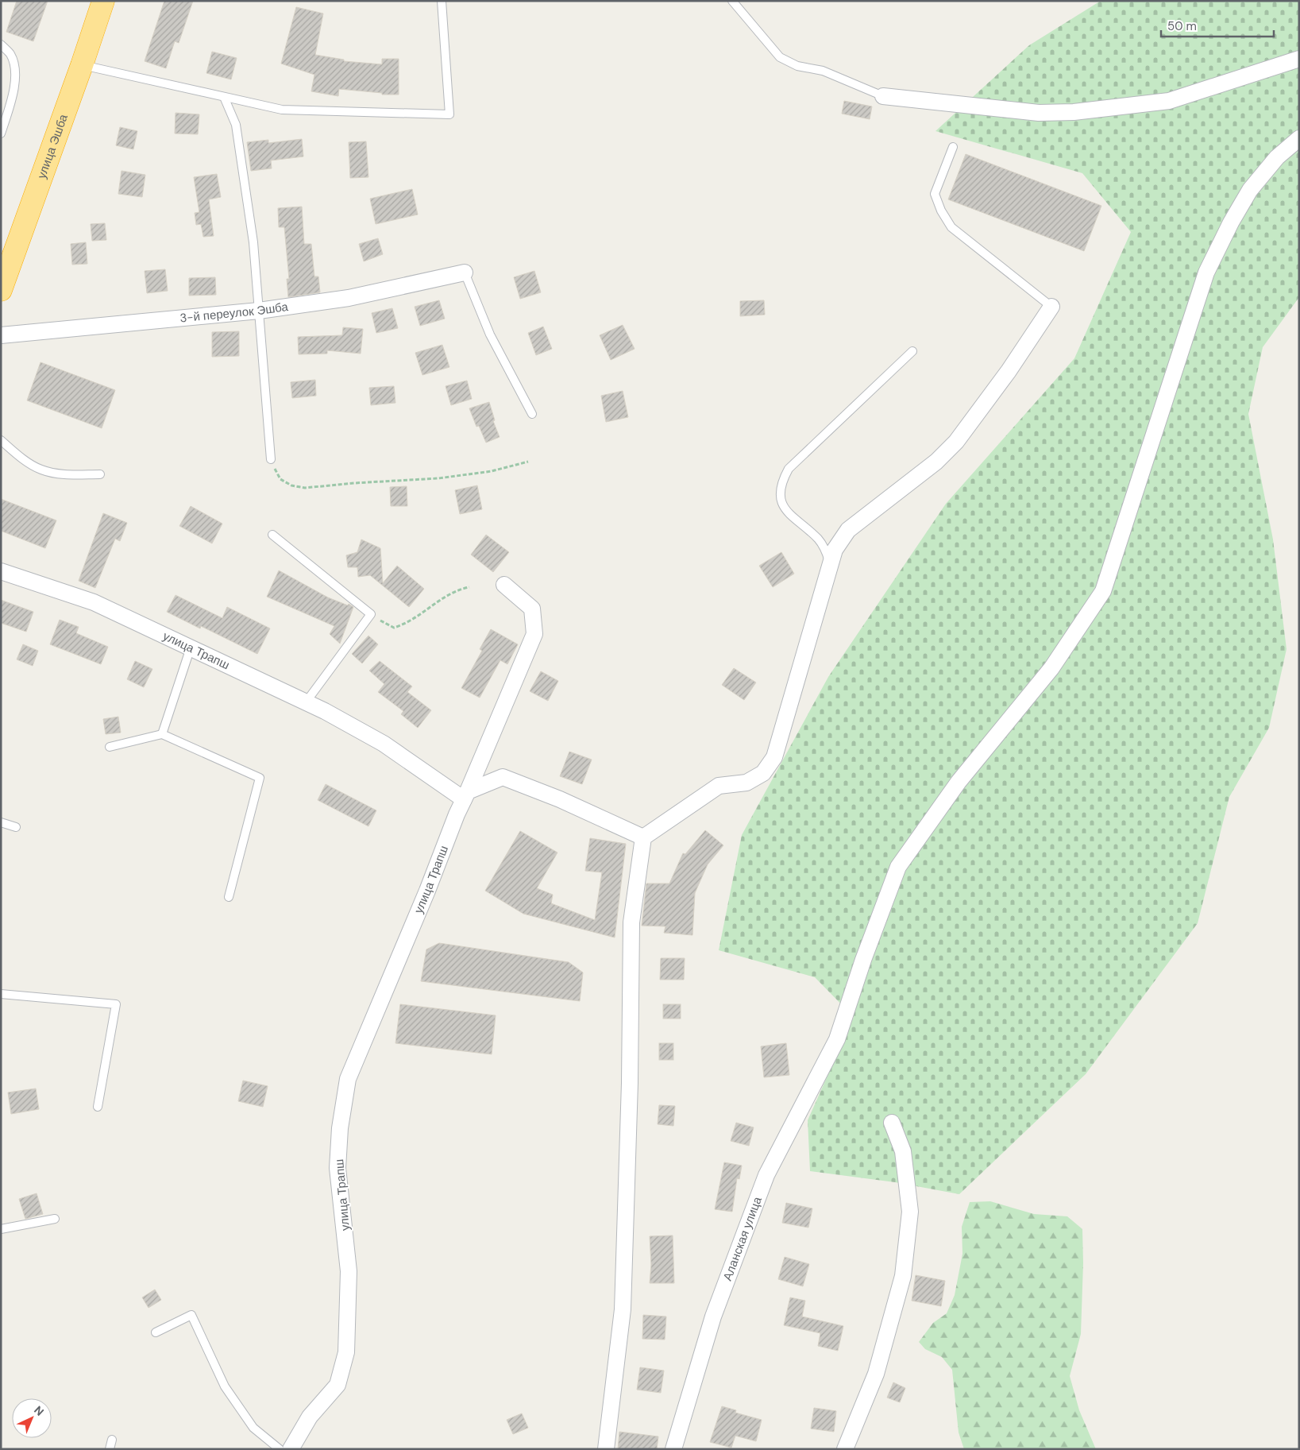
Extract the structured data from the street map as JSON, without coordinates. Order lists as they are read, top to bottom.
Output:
{
  "streets": {
    "highway": ["улица Эшба"],
    "street": ["3-й переулок Эшба", "улица Трапш", "Аланская улица"]
  },
  "scale_bar": "50 m",
  "north": "top right"
}
